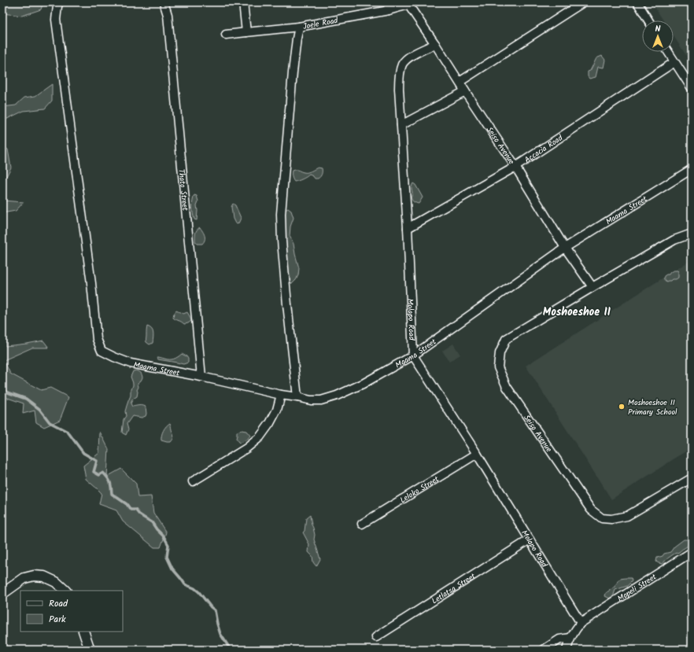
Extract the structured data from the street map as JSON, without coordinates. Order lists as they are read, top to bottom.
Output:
{
  "streets": {
    "street": [
      "Joele Road",
      "Seiso Avenue",
      "Accacia Road",
      "Thato Street",
      "Maama Street",
      "Molapo Road",
      "Leloko Street",
      "Mopeli Street",
      "Letlatsa Street"
    ]
  },
  "crossings": [
    ["Joele Road", "Seiso Avenue"],
    ["Seiso Avenue", "Accacia Road"],
    ["Seiso Avenue", "Maama Street"],
    ["Seiso Avenue", "Molapo Road"],
    ["Accacia Road", "Molapo Road"],
    ["Thato Street", "Maama Street"],
    ["Maama Street", "Molapo Road"],
    ["Molapo Road", "Leloko Street"],
    ["Molapo Road", "Mopeli Street"],
    ["Molapo Road", "Letlatsa Street"]
  ],
  "districts": ["Moshoeshoe II"],
  "places": ["Moshoeshoe II Primary School"],
  "legend": ["Road", "Park"],
  "north": "top"
}
